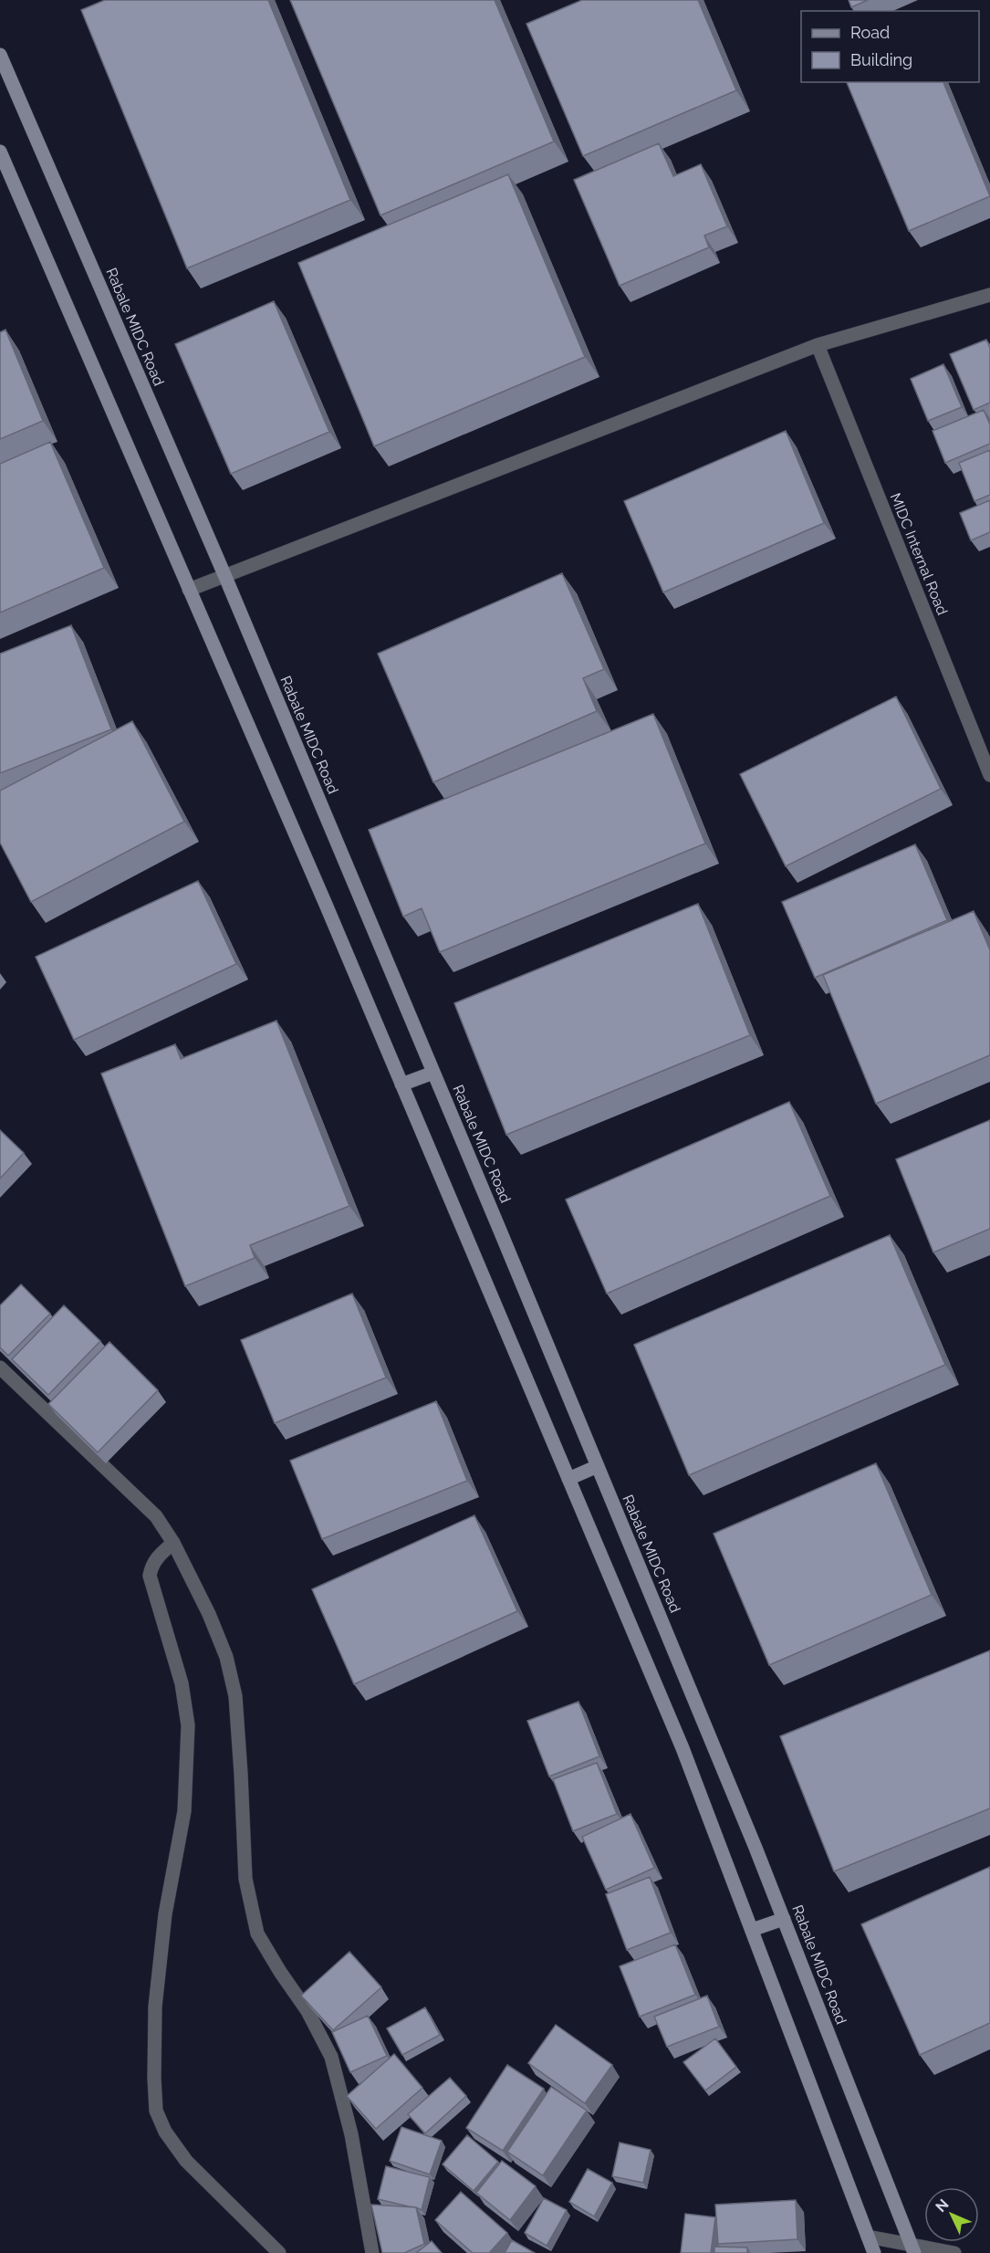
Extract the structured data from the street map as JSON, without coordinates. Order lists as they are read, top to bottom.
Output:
{
  "streets": {
    "main road": ["Rabale MIDC Road"],
    "street": ["MIDC Internal Road"]
  },
  "legend": ["Road", "Building"],
  "north": "top left"
}
